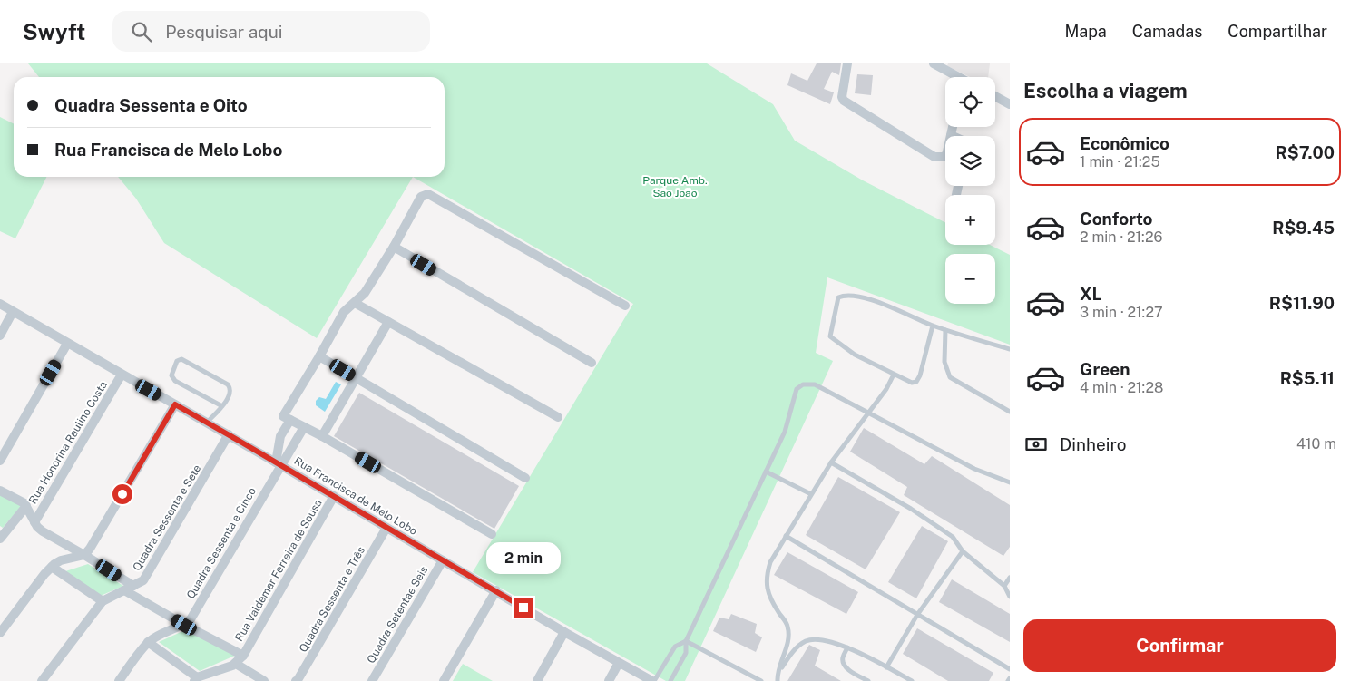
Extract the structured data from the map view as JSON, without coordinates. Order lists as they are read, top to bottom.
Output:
{
  "streets": {
    "street": [
      "Rua Honorina Raulino Costa",
      "Rua Francisca de Melo Lobo",
      "Quadra Sessenta e Sete",
      "Quadra Sessenta e Cinco",
      "Rua Valdemar Ferreira de Sousa",
      "Quadra Sessenta e Três",
      "Quadra Setentae Seis"
    ]
  },
  "crossings": [
    ["Rua Honorina Raulino Costa", "Rua Francisca de Melo Lobo"],
    ["Rua Francisca de Melo Lobo", "Quadra Sessenta e Sete"],
    ["Rua Francisca de Melo Lobo", "Quadra Sessenta e Cinco"],
    ["Rua Francisca de Melo Lobo", "Rua Valdemar Ferreira de Sousa"],
    ["Rua Francisca de Melo Lobo", "Quadra Sessenta e Três"],
    ["Rua Francisca de Melo Lobo", "Quadra Setentae Seis"]
  ],
  "parks": ["Parque Amb. São João"],
  "page": {
    "header": "Swyft",
    "search": "Pesquisar aqui",
    "nav": ["Mapa", "Camadas", "Compartilhar"],
    "heading": "Escolha a viagem",
    "map_buttons": ["+", "−"],
    "banner": ["Quadra Sessenta e Oito", "Rua Francisca de Melo Lobo"],
    "list": [
      {
        "name": "Econômico",
        "note": "1 min · 21:25",
        "value": "R$7.00"
      },
      {
        "name": "Conforto",
        "note": "2 min · 21:26",
        "value": "R$9.45"
      },
      {
        "name": "XL",
        "note": "3 min · 21:27",
        "value": "R$11.90"
      },
      {
        "name": "Green",
        "note": "4 min · 21:28",
        "value": "R$5.11"
      }
    ],
    "pay": ["Dinheiro", "410 m"],
    "bubble": "2 min",
    "buttons": "Confirmar"
  }
}
